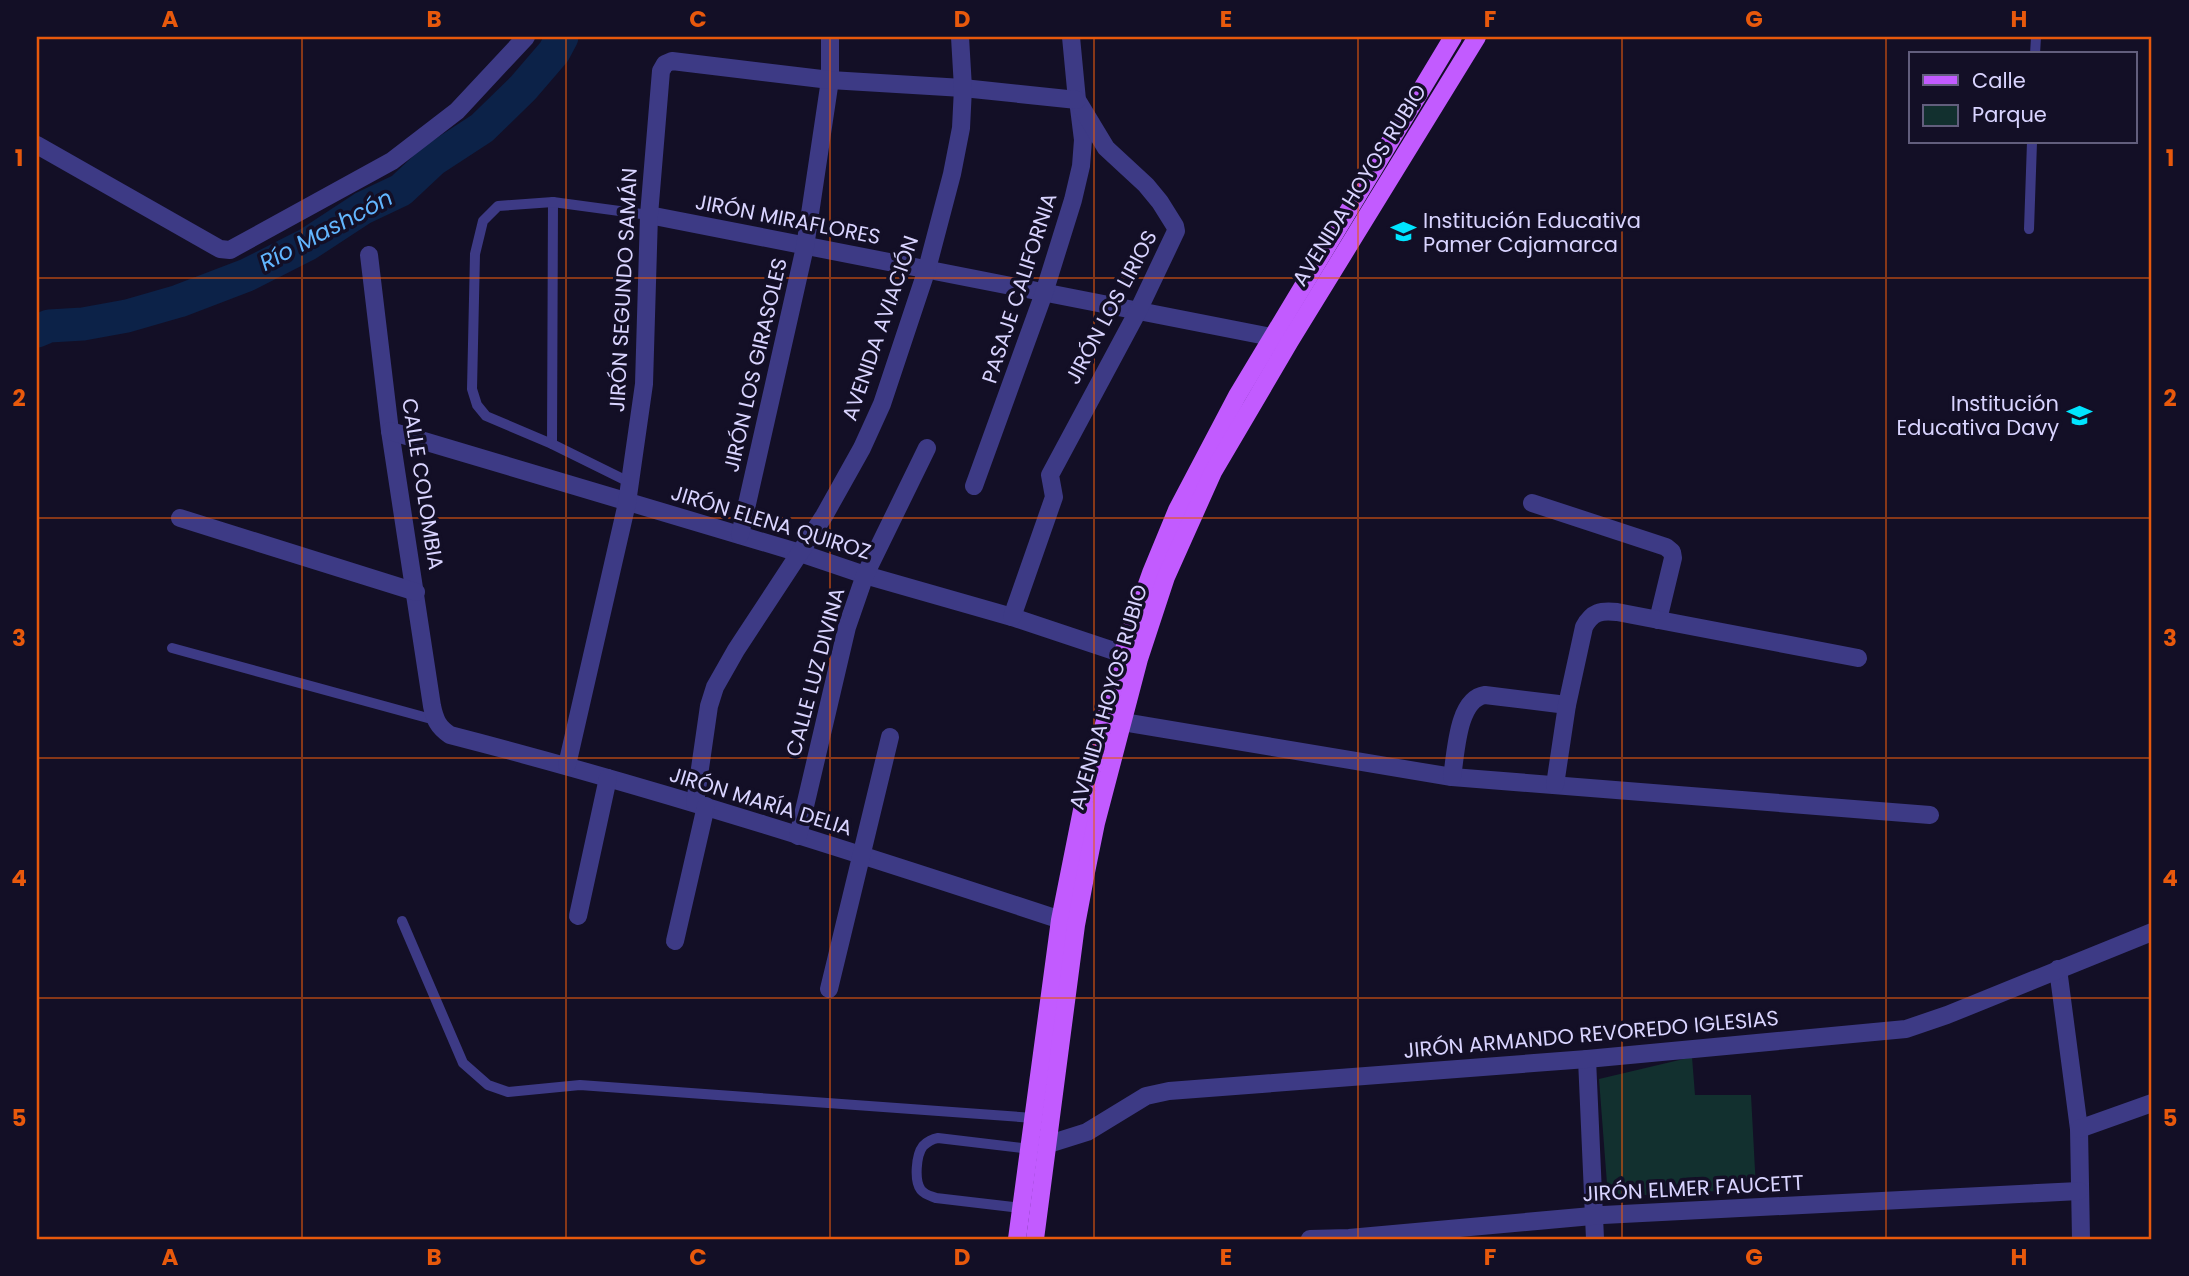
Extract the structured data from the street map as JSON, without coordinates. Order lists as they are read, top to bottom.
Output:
{
  "streets": {
    "main road": ["AVENIDA HOYOS RUBIO"],
    "street": [
      "JIRÓN MIRAFLORES",
      "PASAJE CALIFORNIA",
      "JIRÓN SEGUNDO SAMÁN",
      "JIRÓN LOS LIRIOS",
      "AVENIDA AVIACIÓN",
      "JIRÓN LOS GIRASOLES",
      "CALLE COLOMBIA",
      "JIRÓN ELENA QUIROZ",
      "CALLE LUZ DIVINA",
      "JIRÓN MARÍA DELIA",
      "JIRÓN ARMANDO REVOREDO IGLESIAS",
      "JIRÓN ELMER FAUCETT"
    ]
  },
  "crossings": [
    ["AVENIDA HOYOS RUBIO", "JIRÓN MIRAFLORES"],
    ["AVENIDA HOYOS RUBIO", "JIRÓN ELENA QUIROZ"],
    ["AVENIDA HOYOS RUBIO", "JIRÓN MARÍA DELIA"],
    ["AVENIDA HOYOS RUBIO", "JIRÓN ARMANDO REVOREDO IGLESIAS"],
    ["JIRÓN MIRAFLORES", "PASAJE CALIFORNIA"],
    ["JIRÓN MIRAFLORES", "JIRÓN SEGUNDO SAMÁN"],
    ["JIRÓN MIRAFLORES", "JIRÓN LOS LIRIOS"],
    ["JIRÓN MIRAFLORES", "AVENIDA AVIACIÓN"],
    ["JIRÓN MIRAFLORES", "JIRÓN LOS GIRASOLES"],
    ["PASAJE CALIFORNIA", "JIRÓN LOS LIRIOS"],
    ["JIRÓN SEGUNDO SAMÁN", "JIRÓN LOS GIRASOLES"],
    ["JIRÓN SEGUNDO SAMÁN", "JIRÓN ELENA QUIROZ"],
    ["JIRÓN SEGUNDO SAMÁN", "JIRÓN MARÍA DELIA"],
    ["JIRÓN LOS LIRIOS", "JIRÓN ELENA QUIROZ"],
    ["AVENIDA AVIACIÓN", "JIRÓN ELENA QUIROZ"],
    ["AVENIDA AVIACIÓN", "JIRÓN MARÍA DELIA"],
    ["JIRÓN LOS GIRASOLES", "JIRÓN ELENA QUIROZ"],
    ["CALLE COLOMBIA", "JIRÓN ELENA QUIROZ"],
    ["CALLE COLOMBIA", "JIRÓN MARÍA DELIA"],
    ["JIRÓN ELENA QUIROZ", "CALLE LUZ DIVINA"],
    ["CALLE LUZ DIVINA", "JIRÓN MARÍA DELIA"]
  ],
  "water": ["Río Mashcón"],
  "places": {
    "school or university": ["Institución Educativa Pamer Cajamarca", "Institución Educativa Davy"]
  },
  "legend": ["Calle", "Parque"],
  "grid": {
    "columns": [
      "A",
      "B",
      "C",
      "D",
      "E",
      "F",
      "G",
      "H"
    ],
    "rows": [
      "1",
      "2",
      "3",
      "4",
      "5"
    ]
  }
}
